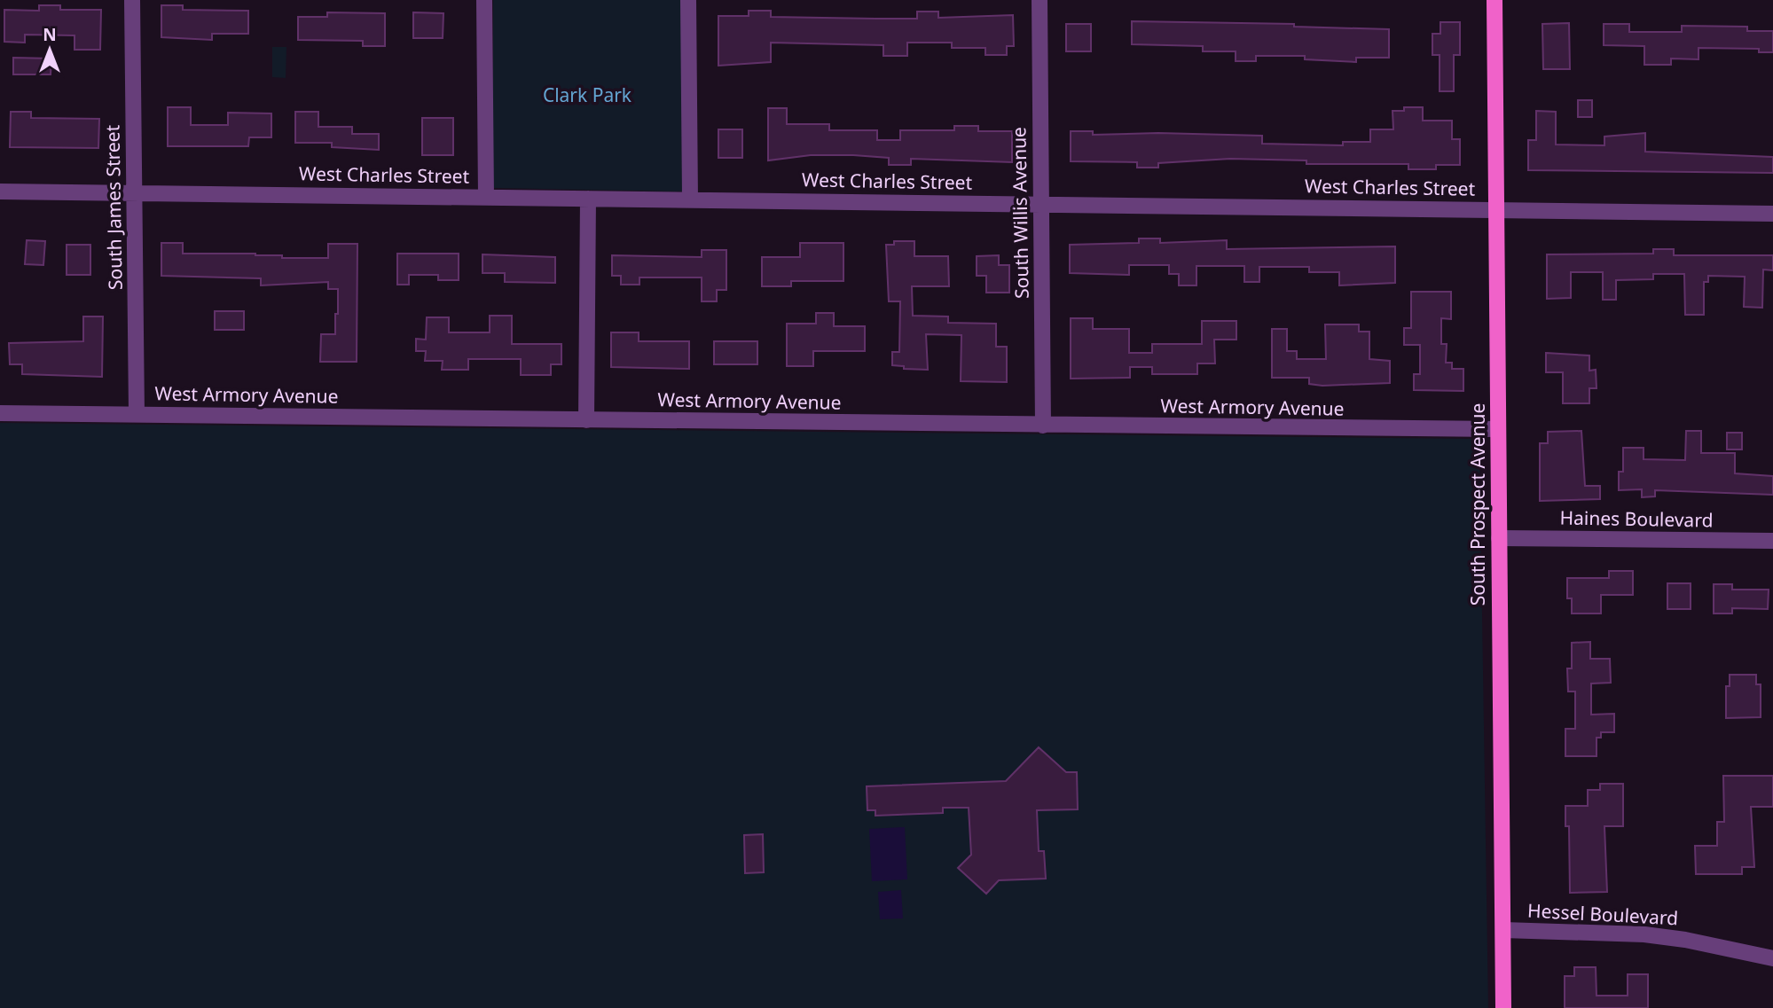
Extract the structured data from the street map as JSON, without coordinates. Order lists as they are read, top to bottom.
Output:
{
  "streets": {
    "main road": ["South Prospect Avenue"],
    "street": [
      "West Charles Street",
      "South James Street",
      "South Willis Avenue",
      "West Armory Avenue",
      "Haines Boulevard",
      "Hessel Boulevard"
    ]
  },
  "crossings": [
    ["West Charles Street", "South James Street"],
    ["West Charles Street", "South Willis Avenue"],
    ["West Charles Street", "South Prospect Avenue"],
    ["South James Street", "West Armory Avenue"],
    ["South Willis Avenue", "West Armory Avenue"],
    ["West Armory Avenue", "South Prospect Avenue"],
    ["South Prospect Avenue", "Haines Boulevard"],
    ["South Prospect Avenue", "Hessel Boulevard"]
  ],
  "parks": ["Clark Park"],
  "north": "top"
}
